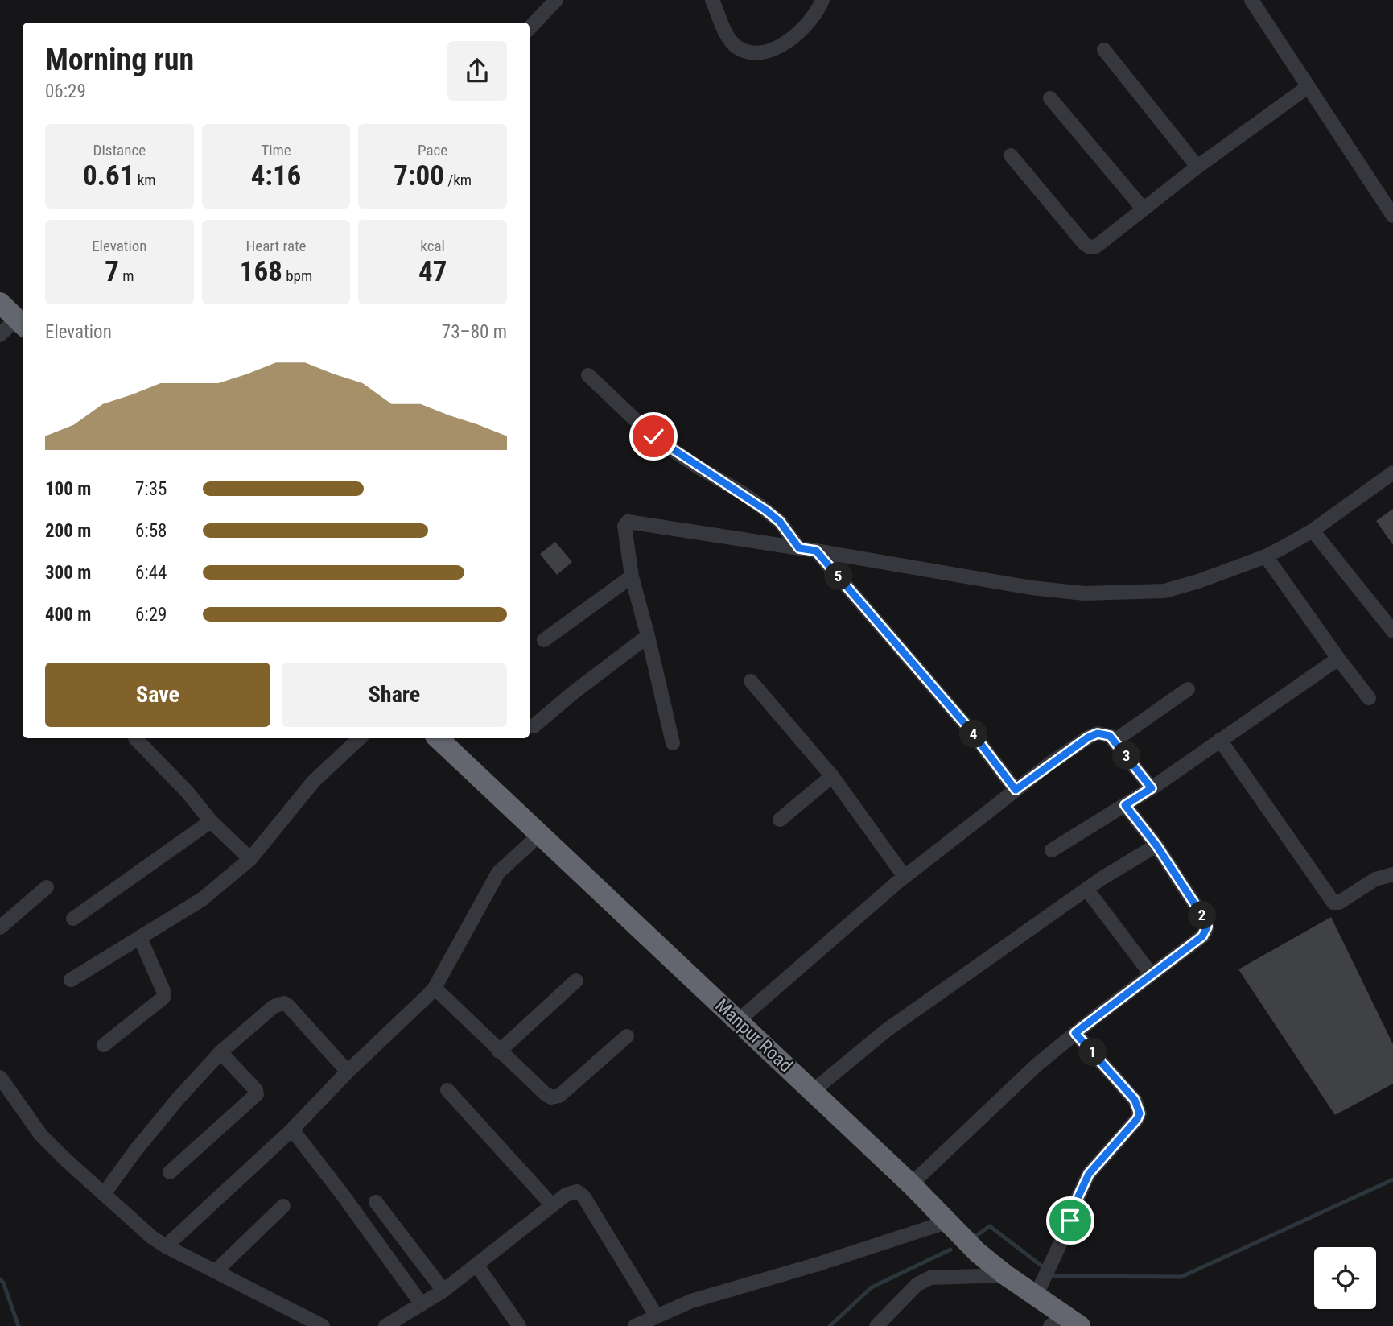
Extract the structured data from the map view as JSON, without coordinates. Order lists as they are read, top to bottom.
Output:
{
  "streets": {
    "highway": ["Manpur Road"]
  },
  "page": {
    "heading": ["Morning run", "06:29"],
    "stats": [
      ["Distance", "0.61 km"],
      ["Time", "4:16"],
      ["Pace", "7:00 /km"],
      ["Elevation", "7 m"],
      ["Heart rate", "168 bpm"],
      ["kcal", "47"]
    ],
    "chart": ["Elevation", "73–80 m"],
    "list": [
      {
        "name": "100 m",
        "note": "7:35"
      },
      {
        "name": "200 m",
        "note": "6:58"
      },
      {
        "name": "300 m",
        "note": "6:44"
      },
      {
        "name": "400 m",
        "note": "6:29"
      }
    ],
    "pins": [
      "5",
      "4",
      "3",
      "2",
      "1"
    ],
    "buttons": ["Save", "Share"]
  }
}
